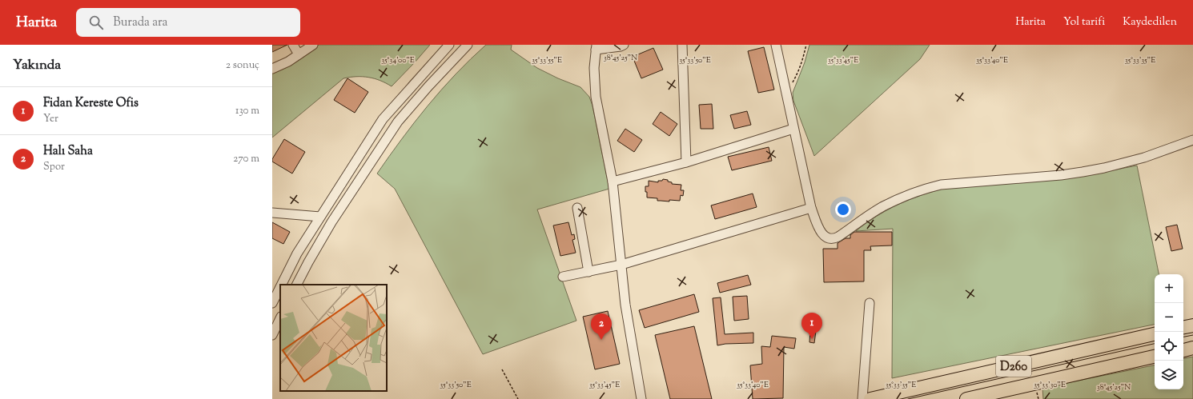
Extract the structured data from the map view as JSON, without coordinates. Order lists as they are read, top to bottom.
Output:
{
  "streets": {
    "highway": ["D260"]
  },
  "page": {
    "header": "Harita",
    "search": "Burada ara",
    "nav": ["Harita", "Yol tarifi", "Kaydedilen"],
    "heading": ["Yakında", "2 sonuç"],
    "list": [
      {
        "mark": "1",
        "name": "Fidan Kereste Ofis",
        "note": "Yer",
        "value": "130 m"
      },
      {
        "mark": "2",
        "name": "Halı Saha",
        "note": "Spor",
        "value": "270 m"
      }
    ],
    "map_buttons": ["+", "−"],
    "pins": ["1", "2"]
  },
  "coordinates": [
    "38°45'25\"N",
    "35°34'00\"E",
    "35°33'55\"E",
    "35°33'50\"E",
    "35°33'45\"E",
    "35°33'40\"E",
    "35°33'35\"E",
    "35°33'30\"E"
  ]
}
